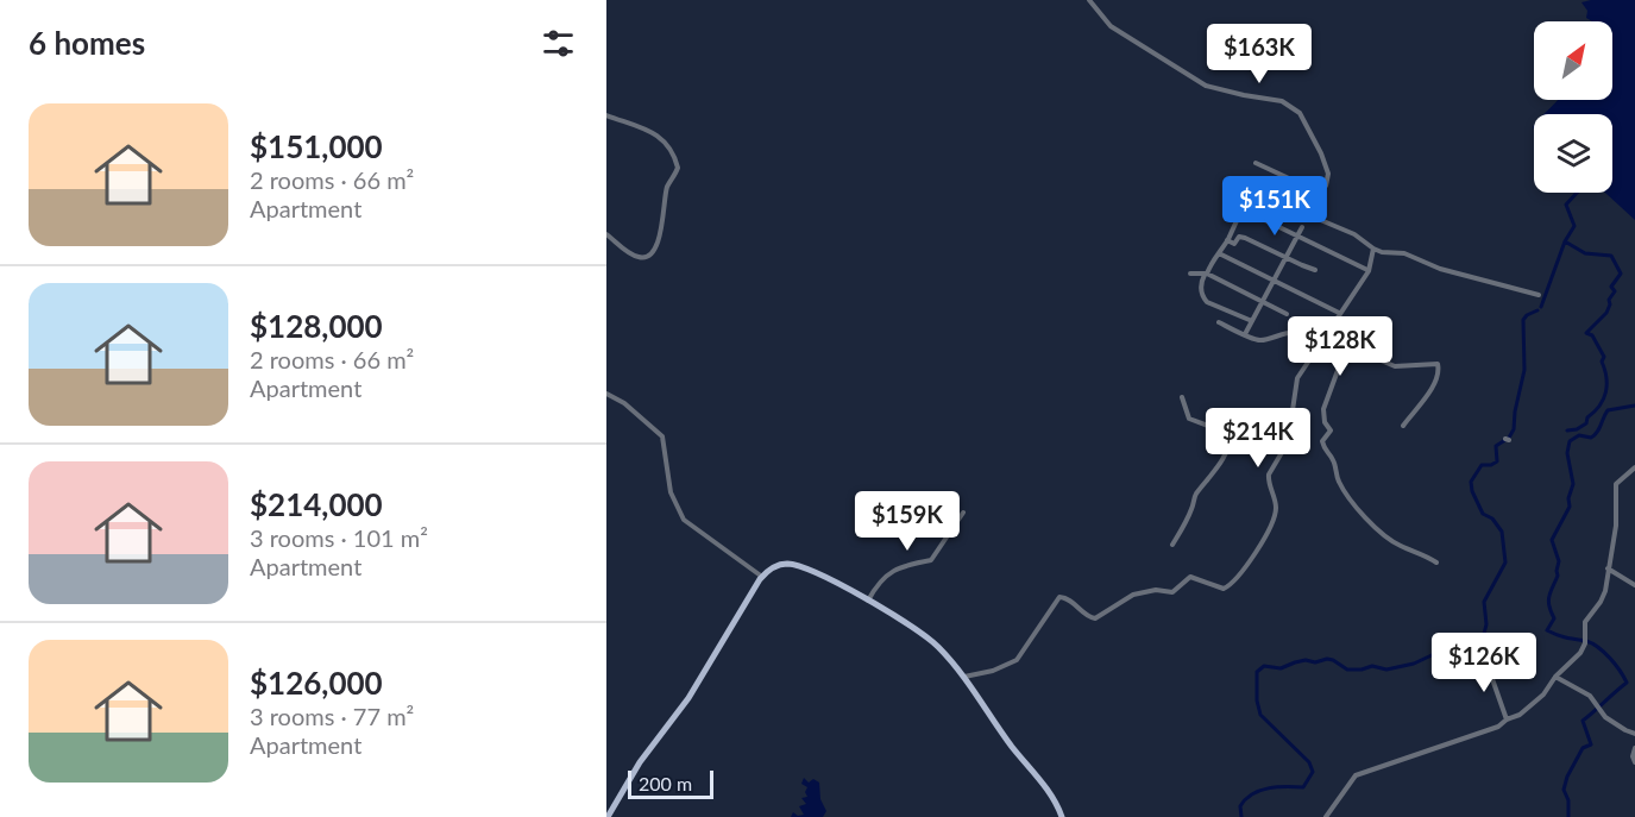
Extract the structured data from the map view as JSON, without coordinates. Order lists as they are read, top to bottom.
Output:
{
  "scale_bar": "200 m",
  "north": "top right",
  "page": {
    "heading": "6 homes",
    "price": [
      "$163K",
      "$151K",
      "$128K",
      "$214K",
      "$159K",
      "$126K"
    ],
    "list": [
      {
        "name": "$151,000",
        "note": "2 rooms · 66 m² · Apartment"
      },
      {
        "name": "$128,000",
        "note": "2 rooms · 66 m² · Apartment"
      },
      {
        "name": "$214,000",
        "note": "3 rooms · 101 m² · Apartment"
      },
      {
        "name": "$126,000",
        "note": "3 rooms · 77 m² · Apartment"
      }
    ],
    "scale": "200 m"
  }
}
